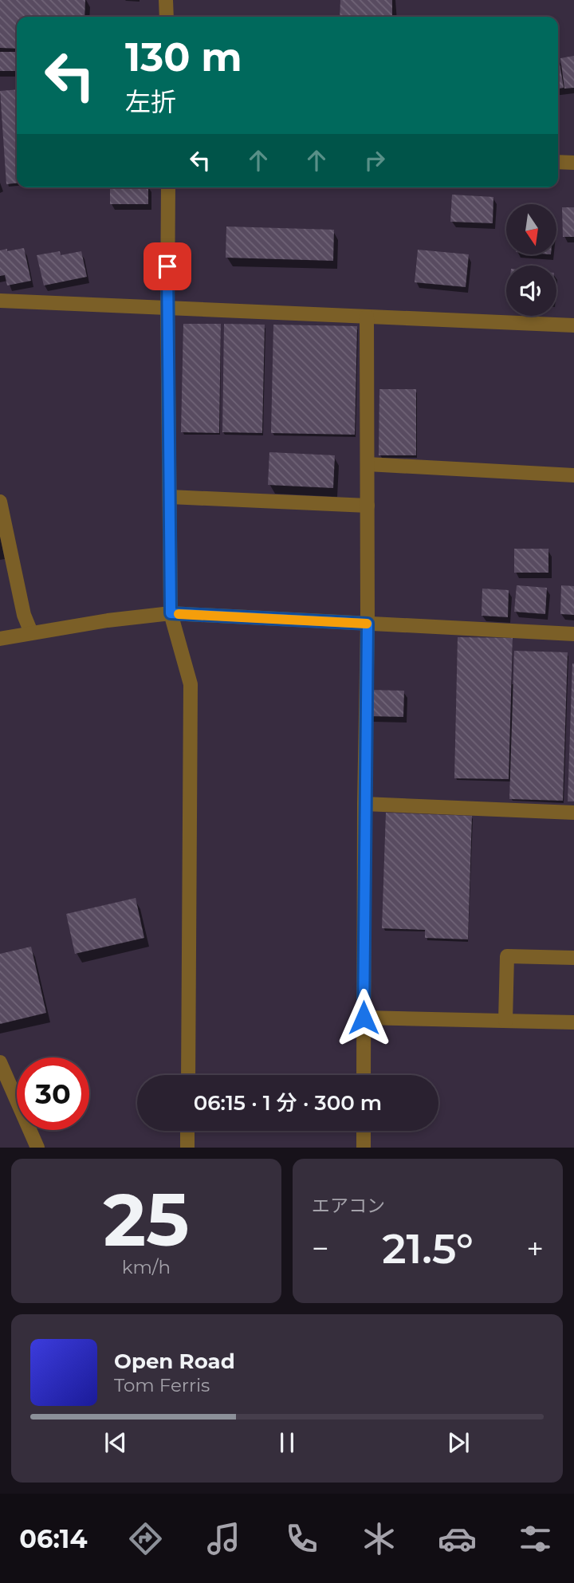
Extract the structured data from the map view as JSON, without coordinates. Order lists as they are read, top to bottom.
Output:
{
  "north": "bottom",
  "page": {
    "turn": ["130 m", "左折"],
    "limit": "30",
    "trip": "06:15 · 1 分 · 300 m",
    "tile": [
      ["25", "km/h"],
      "エアコン"
    ],
    "heat": ["−", "21.5°", "+"],
    "song": ["Open Road", "Tom Ferris"],
    "tabs": "06:14"
  }
}
